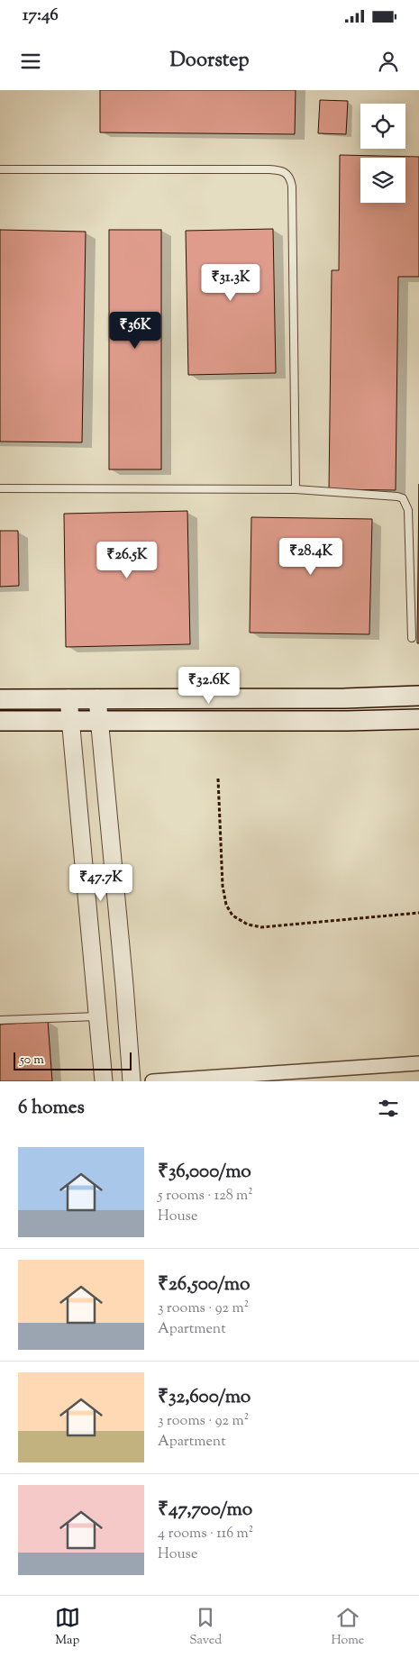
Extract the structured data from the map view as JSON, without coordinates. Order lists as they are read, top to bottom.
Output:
{
  "scale_bar": "50 m",
  "page": {
    "status": "17:46",
    "header": "Doorstep",
    "price": [
      "₹31.3K",
      "₹36K",
      "₹28.4K",
      "₹26.5K",
      "₹32.6K",
      "₹47.7K"
    ],
    "scale": "50 m",
    "heading": "6 homes",
    "list": [
      {
        "name": "₹36,000/mo",
        "note": "5 rooms · 128 m² · House"
      },
      {
        "name": "₹26,500/mo",
        "note": "3 rooms · 92 m² · Apartment"
      },
      {
        "name": "₹32,600/mo",
        "note": "3 rooms · 92 m² · Apartment"
      },
      {
        "name": "₹47,700/mo",
        "note": "4 rooms · 116 m² · House"
      }
    ],
    "tabs": ["Map", "Saved", "Home"]
  }
}
